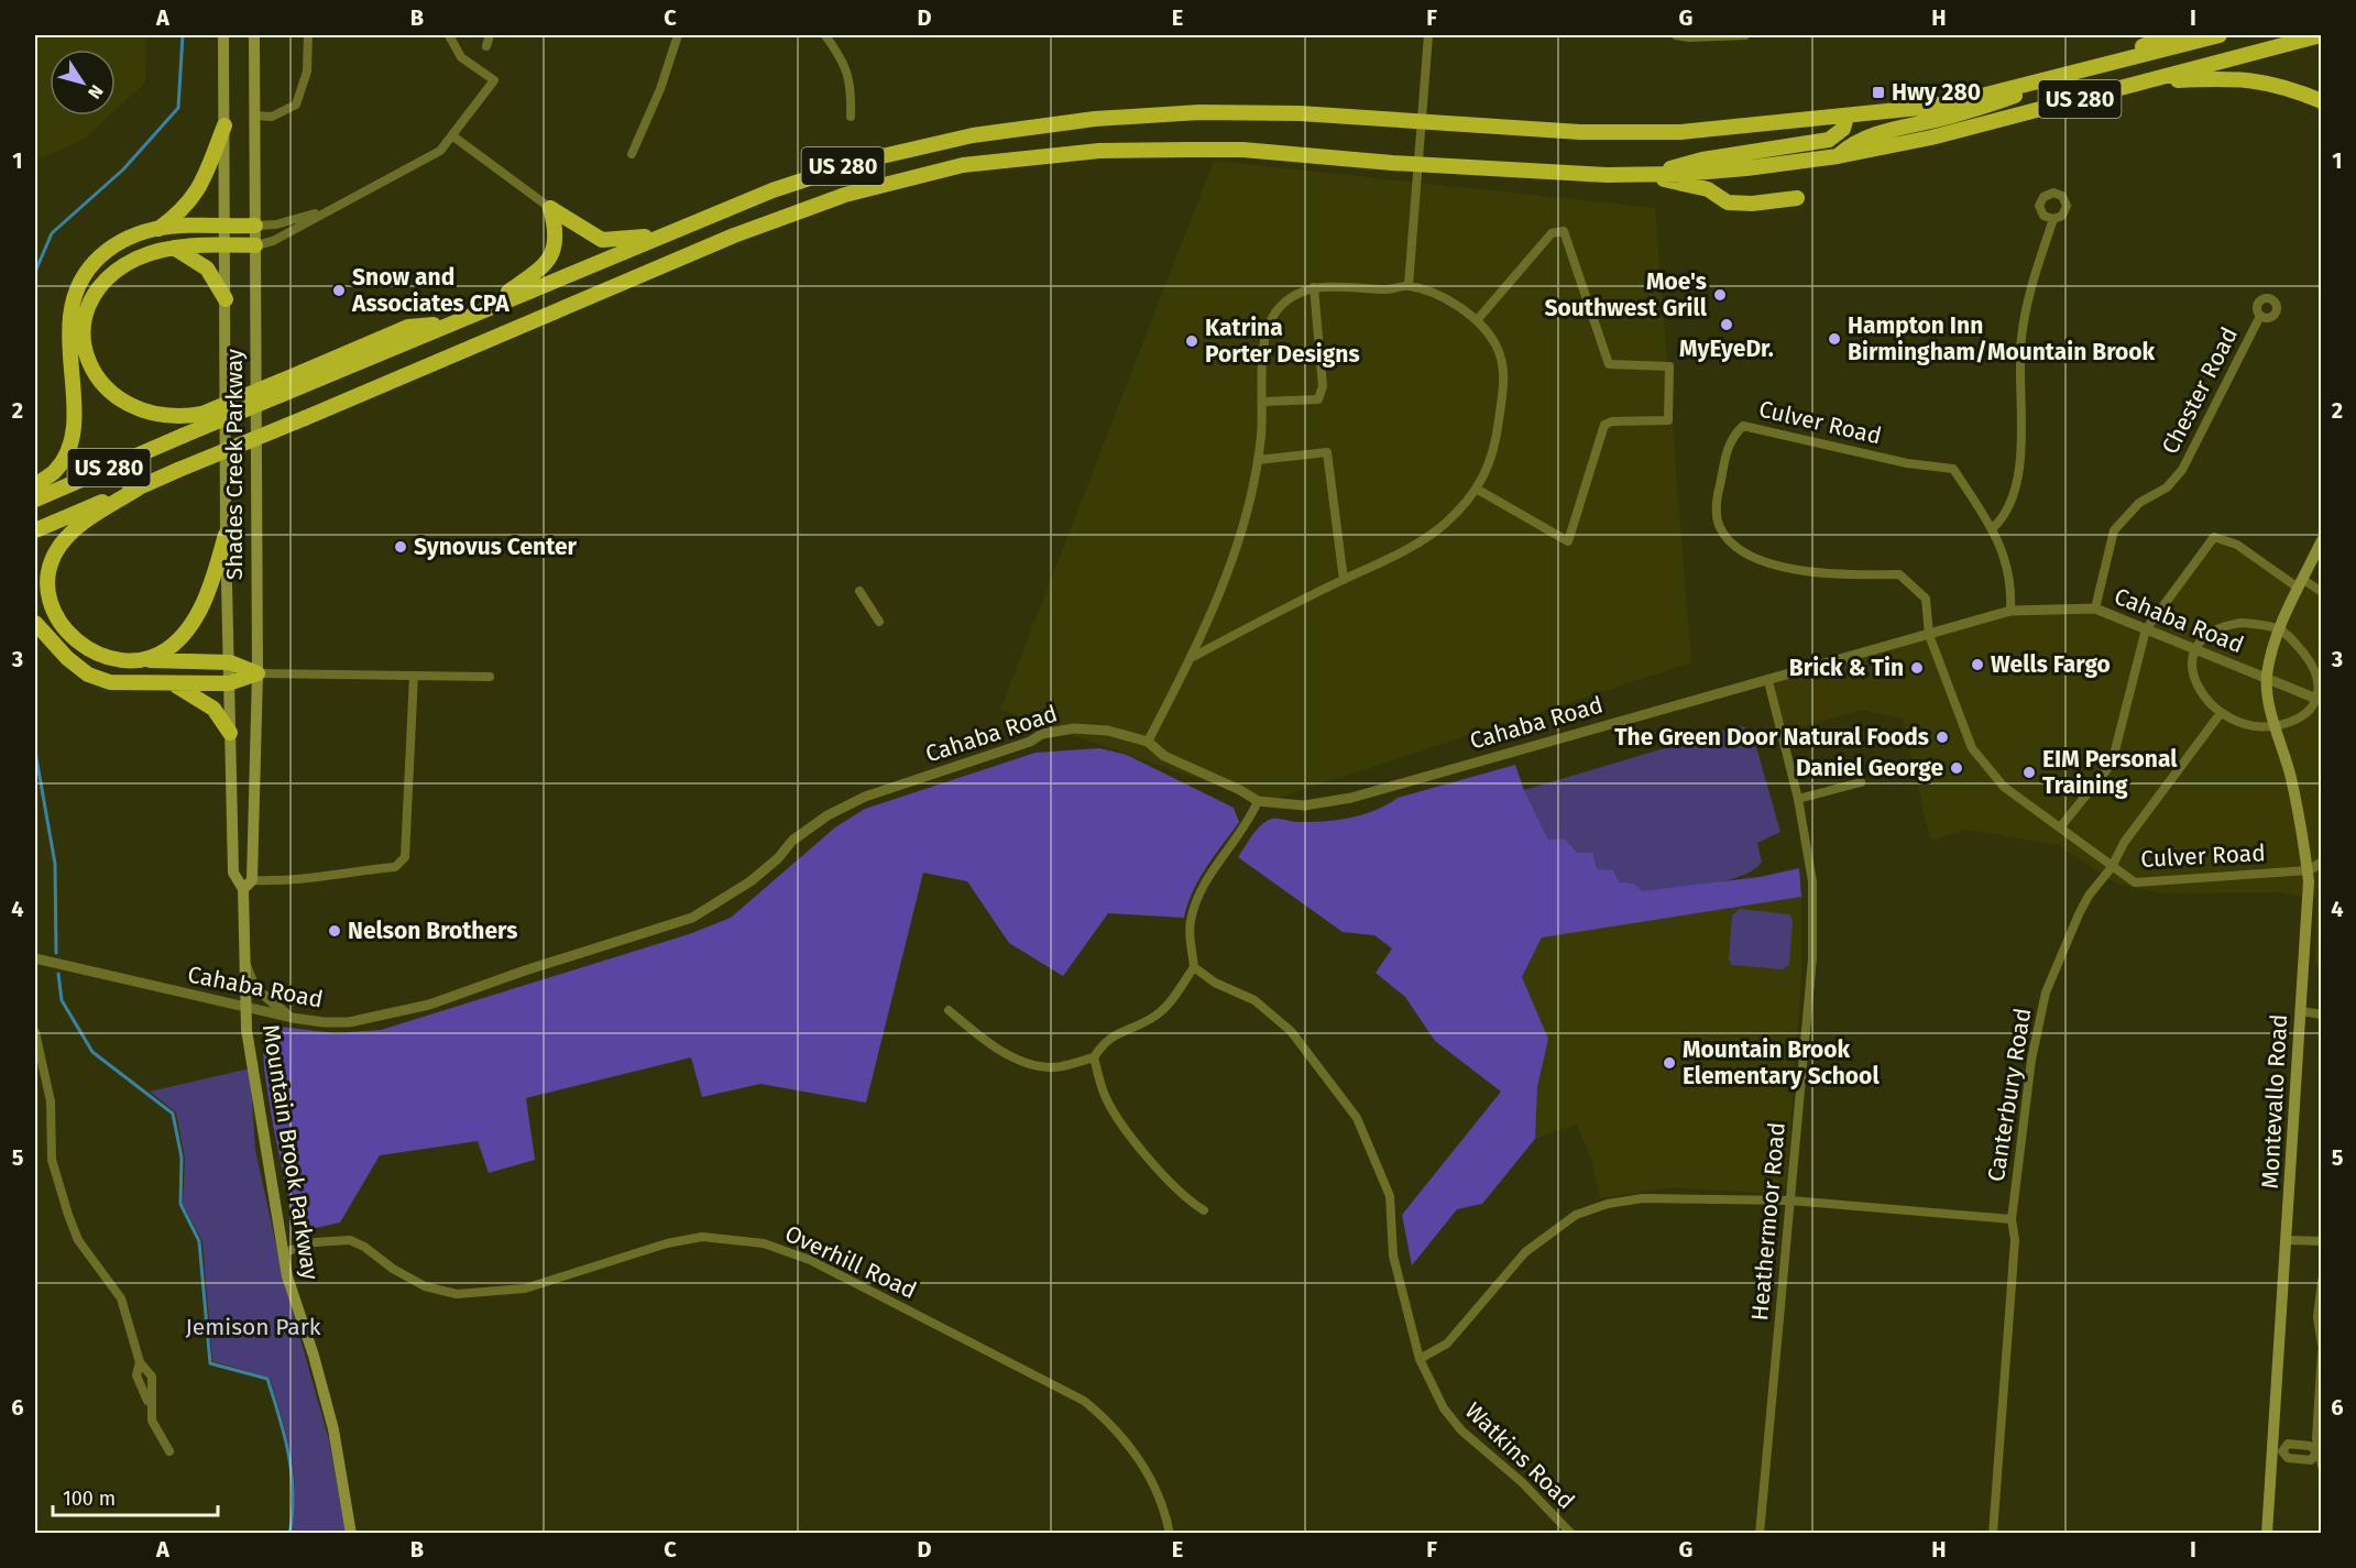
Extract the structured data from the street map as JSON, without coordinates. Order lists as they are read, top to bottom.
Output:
{
  "streets": {
    "highway": ["US 280"],
    "main road": ["Shades Creek Parkway", "Montevallo Road", "Mountain Brook Parkway"],
    "street": [
      "Chester Road",
      "Culver Road",
      "Cahaba Road",
      "Canterbury Road",
      "Heathermoor Road",
      "Overhill Road",
      "Watkins Road"
    ]
  },
  "crossings": [
    ["Chester Road", "Cahaba Road"],
    ["Culver Road", "Cahaba Road"],
    ["Culver Road", "Canterbury Road"],
    ["Culver Road", "Montevallo Road"],
    ["Shades Creek Parkway", "Cahaba Road"],
    ["Shades Creek Parkway", "Mountain Brook Parkway"],
    ["Cahaba Road", "Montevallo Road"],
    ["Cahaba Road", "Mountain Brook Parkway"],
    ["Cahaba Road", "Heathermoor Road"],
    ["Mountain Brook Parkway", "Overhill Road"]
  ],
  "parks": ["Jemison Park"],
  "places": {
    "transit": ["Hwy 280"],
    "other": [
      "Snow and Associates CPA",
      "Moe's Southwest Grill",
      "MyEyeDr.",
      "Hampton Inn Birmingham/Mountain Brook",
      "Katrina Porter Designs",
      "Synovus Center",
      "Wells Fargo",
      "Brick & Tin",
      "The Green Door Natural Foods",
      "Daniel George",
      "EIM Personal Training",
      "Nelson Brothers",
      "Mountain Brook Elementary School"
    ]
  },
  "scale_bar": "100 m",
  "north": "bottom right",
  "grid": {
    "columns": [
      "A",
      "B",
      "C",
      "D",
      "E",
      "F",
      "G",
      "H",
      "I"
    ],
    "rows": [
      "1",
      "2",
      "3",
      "4",
      "5",
      "6"
    ]
  }
}
